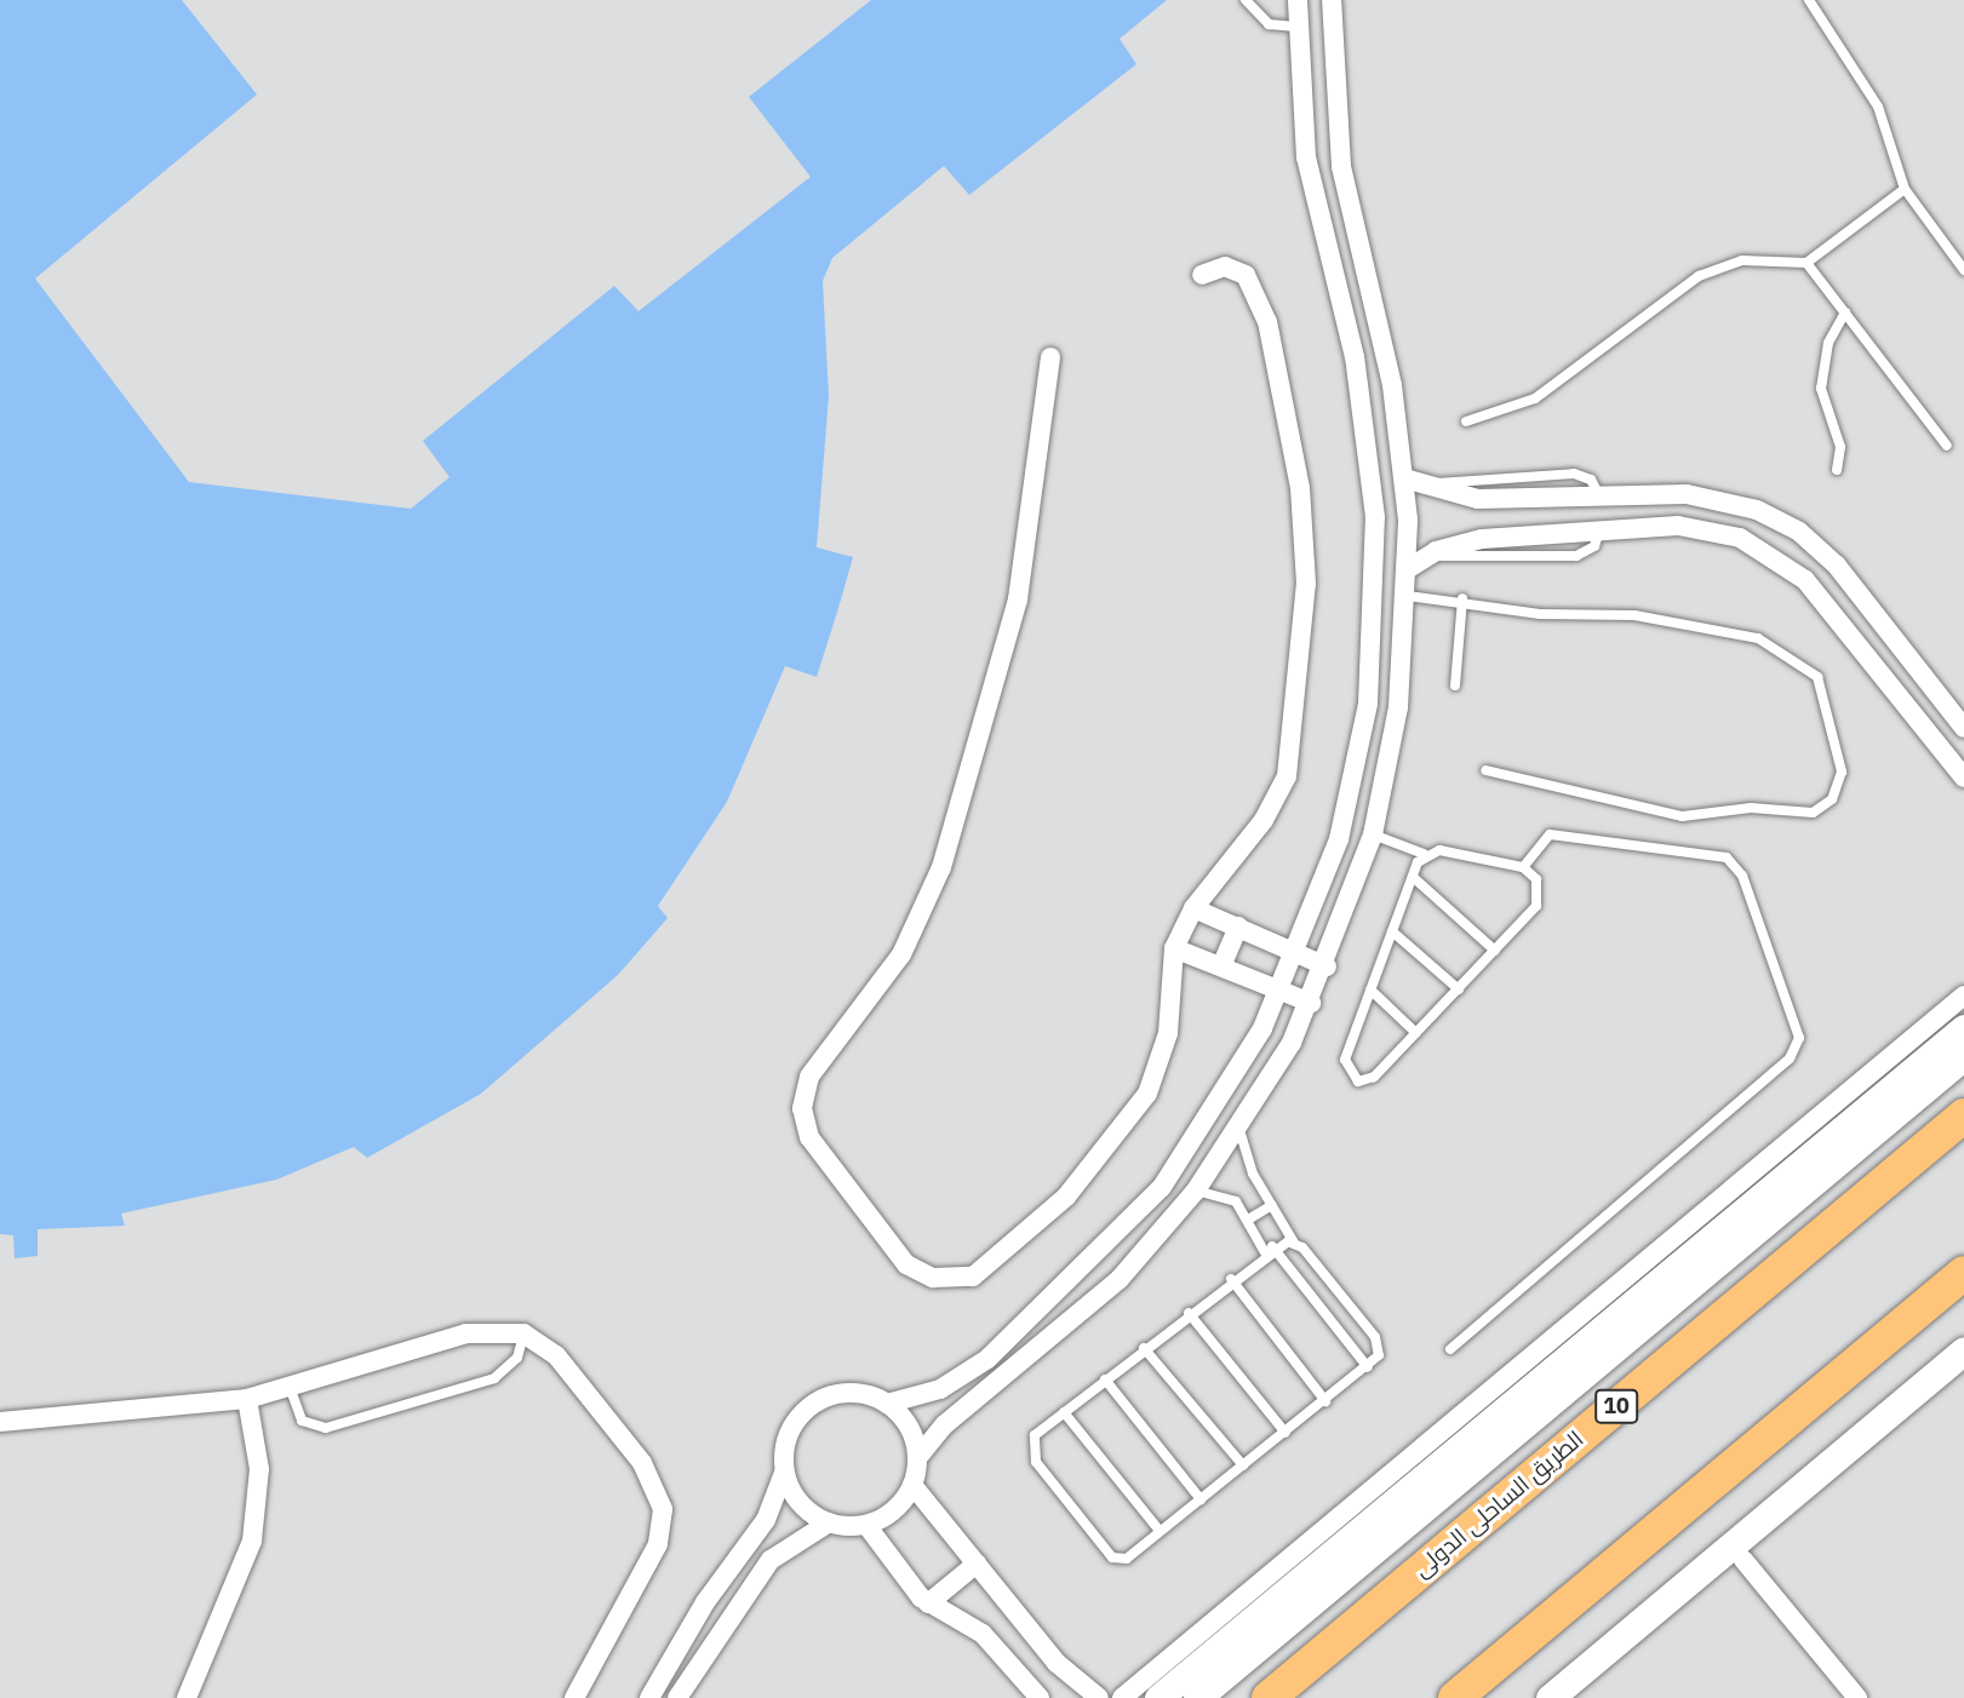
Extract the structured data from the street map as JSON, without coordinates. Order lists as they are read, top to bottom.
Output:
{
  "streets": {
    "highway": ["10", "الطريق الساحلى الدولى"]
  }
}
